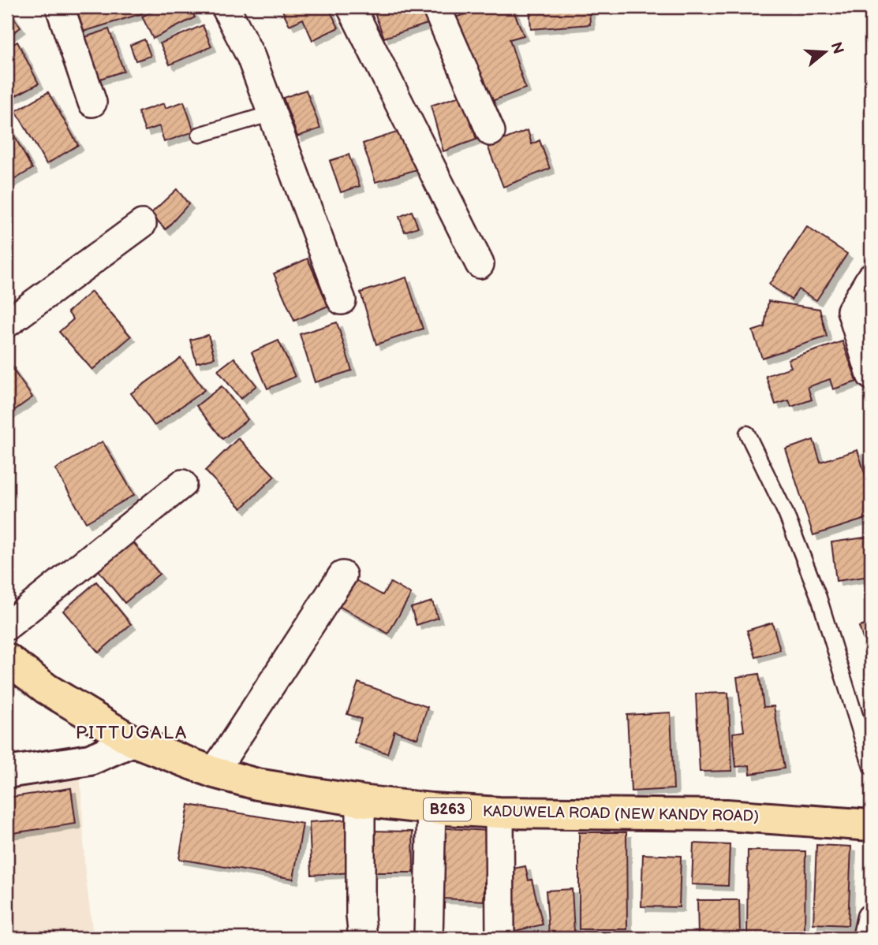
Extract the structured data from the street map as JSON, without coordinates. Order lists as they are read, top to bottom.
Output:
{
  "streets": {
    "main road": ["B263", "KADUWELA ROAD (NEW KANDY ROAD)"]
  },
  "districts": ["PITTUGALA"],
  "north": "right"
}
